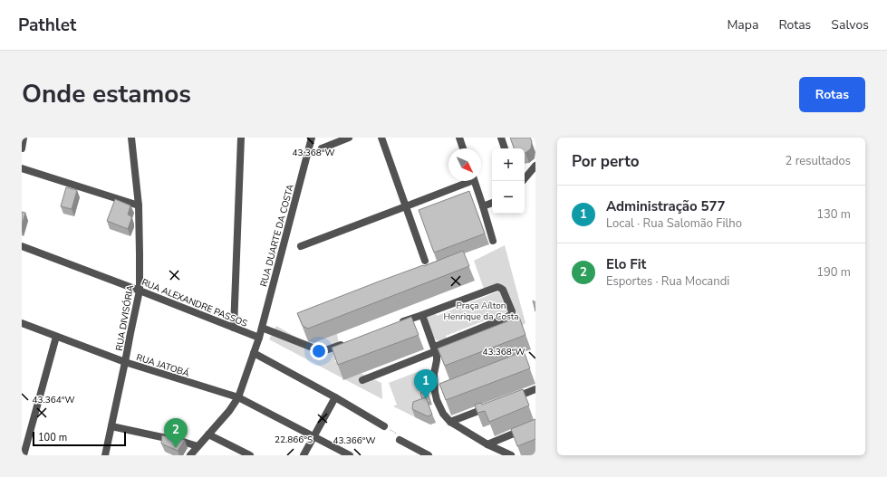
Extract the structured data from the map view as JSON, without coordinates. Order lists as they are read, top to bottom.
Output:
{
  "streets": {
    "street": [
      "RUA DUARTE DA COSTA",
      "RUA ALEXANDRE PASSOS",
      "RUA DIVISÓRIA",
      "RUA JATOBÁ"
    ]
  },
  "crossings": [
    ["RUA DUARTE DA COSTA", "RUA ALEXANDRE PASSOS"],
    ["RUA DUARTE DA COSTA", "RUA JATOBÁ"],
    ["RUA ALEXANDRE PASSOS", "RUA DIVISÓRIA"],
    ["RUA DIVISÓRIA", "RUA JATOBÁ"]
  ],
  "parks": ["Praça Aílton Henrique da Costa"],
  "scale_bar": "100 m",
  "north": "bottom right",
  "page": {
    "header": "Pathlet",
    "nav": ["Mapa", "Rotas", "Salvos"],
    "title": "Onde estamos",
    "buttons": "Rotas",
    "heading": ["Por perto", "2 resultados"],
    "map_buttons": ["+", "−"],
    "list": [
      {
        "mark": "1",
        "name": "Administração 577",
        "note": "Local · Rua Salomão Filho",
        "value": "130 m"
      },
      {
        "mark": "2",
        "name": "Elo Fit",
        "note": "Esportes · Rua Mocandi",
        "value": "190 m"
      }
    ],
    "pins": ["1", "2"],
    "scale": "100 m"
  },
  "coordinates": [
    "43.368°W",
    "43.364°W",
    "22.866°S",
    "43.366°W"
  ]
}
